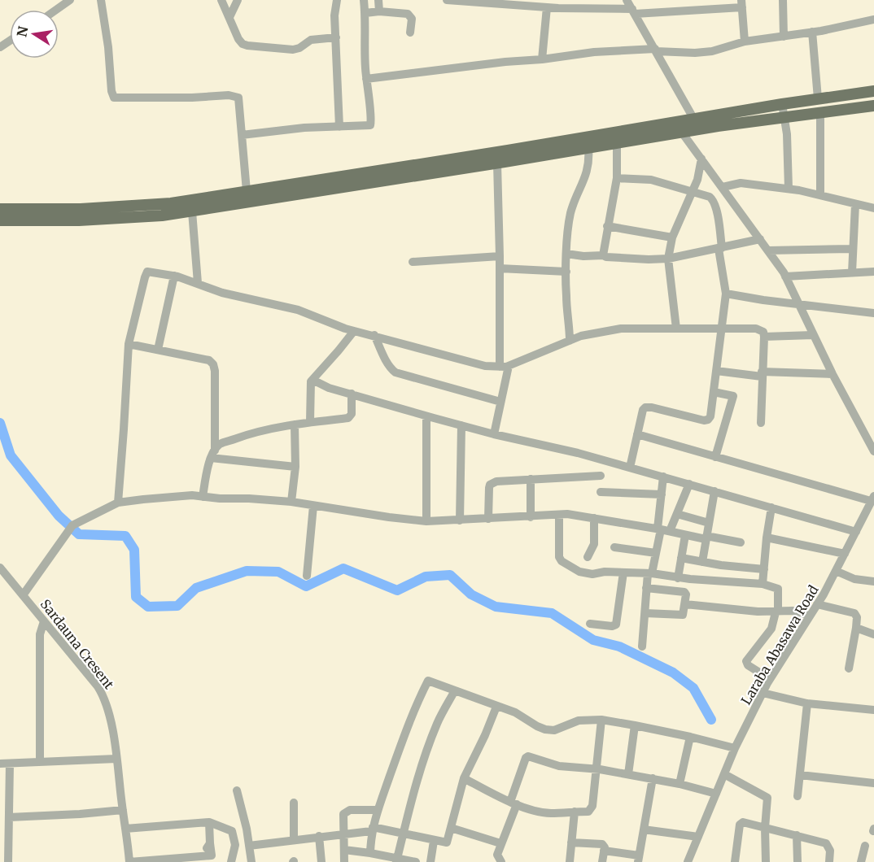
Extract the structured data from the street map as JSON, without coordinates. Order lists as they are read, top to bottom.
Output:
{
  "streets": {
    "street": ["Sardauna Cresent", "Laraba Abasawa Road"]
  },
  "north": "left"
}
